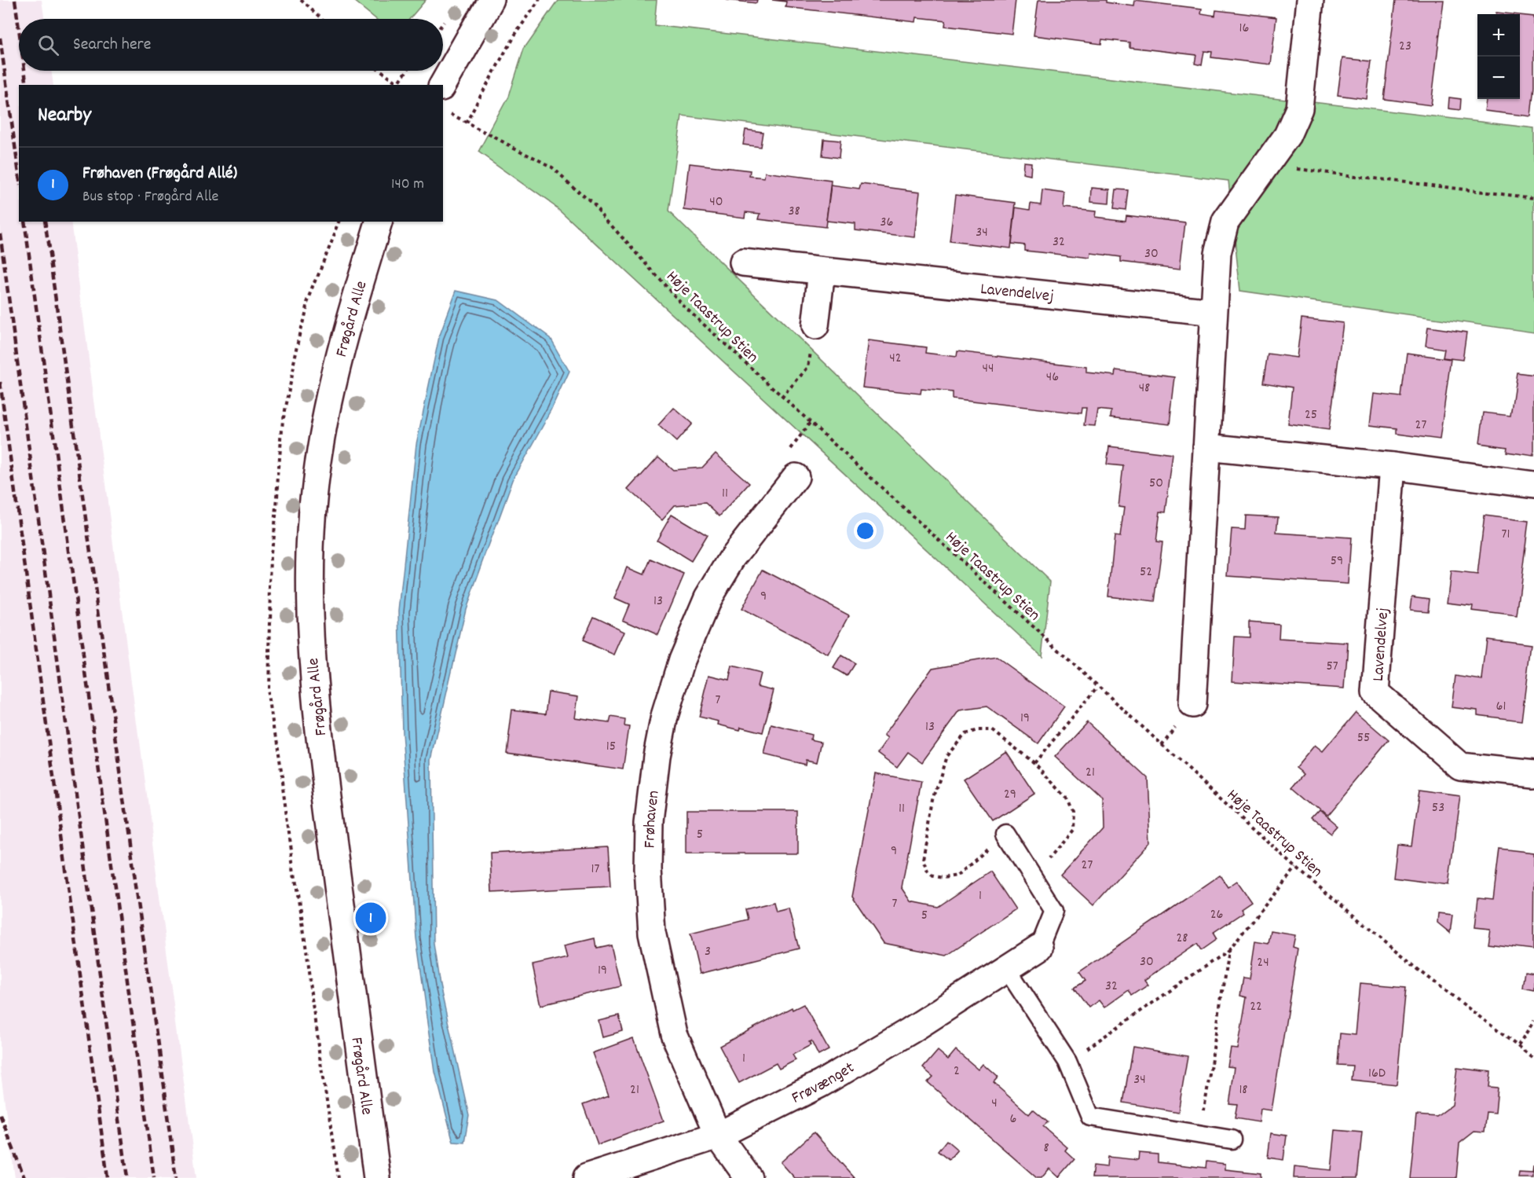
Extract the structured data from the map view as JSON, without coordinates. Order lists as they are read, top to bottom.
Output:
{
  "streets": {
    "street": [
      "Lavendelvej",
      "Frøgård Alle",
      "Frøhaven",
      "Frøvænget"
    ],
    "path": ["Høje Taastrup Stien"]
  },
  "crossings": [
    ["Frøhaven", "Frøvænget"]
  ],
  "house_numbers": [
    "16",
    "23",
    "40",
    "38",
    "36",
    "34",
    "32",
    "30",
    "42",
    "44",
    "46",
    "48",
    "25",
    "27",
    "50",
    "11",
    "71",
    "59",
    "52",
    "9",
    "13",
    "57",
    "7",
    "61",
    "19",
    "13",
    "55",
    "15",
    "21",
    "29",
    "53",
    "11",
    "5",
    "9",
    "27",
    "17",
    "1",
    "7",
    "26",
    "5",
    "28",
    "3",
    "30",
    "24",
    "19",
    "32",
    "22",
    "1",
    "2",
    "16D",
    "34",
    "21",
    "18",
    "4",
    "6",
    "8"
  ],
  "page": {
    "map_buttons": ["+", "−"],
    "search": "Search here",
    "heading": "Nearby",
    "list": [
      {
        "mark": "1",
        "name": "Frøhaven (Frøgård Allé)",
        "note": "Bus stop · Frøgård Alle",
        "value": "140 m"
      }
    ],
    "pins": "1"
  }
}
